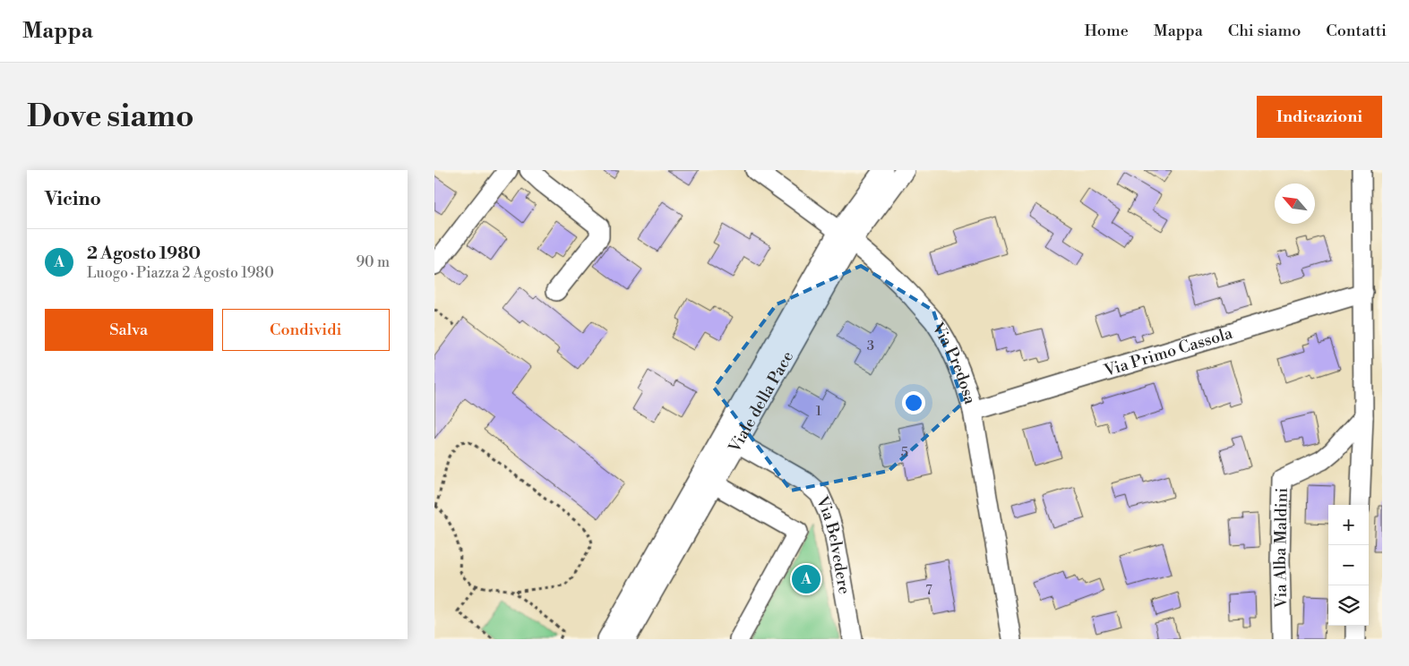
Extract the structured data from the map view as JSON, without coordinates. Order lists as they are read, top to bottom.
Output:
{
  "streets": {
    "street": [
      "Via Primo Cassola",
      "Via Predosa",
      "Viale della Pace",
      "Via Belvedere",
      "Via Alba Maldini"
    ]
  },
  "crossings": [
    ["Via Primo Cassola", "Via Predosa"],
    ["Via Predosa", "Viale della Pace"],
    ["Viale della Pace", "Via Belvedere"]
  ],
  "house_numbers": [
    "3",
    "1",
    "5",
    "7"
  ],
  "north": "top left",
  "page": {
    "header": "Mappa",
    "nav": [
      "Home",
      "Mappa",
      "Chi siamo",
      "Contatti"
    ],
    "buttons": [
      "Indicazioni",
      ["Salva", "Condividi"]
    ],
    "title": "Dove siamo",
    "heading": "Vicino",
    "list": [
      {
        "mark": "A",
        "name": "2 Agosto 1980",
        "note": "Luogo · Piazza 2 Agosto 1980",
        "value": "90 m"
      }
    ],
    "map_buttons": ["+", "−"],
    "pins": "A"
  }
}
